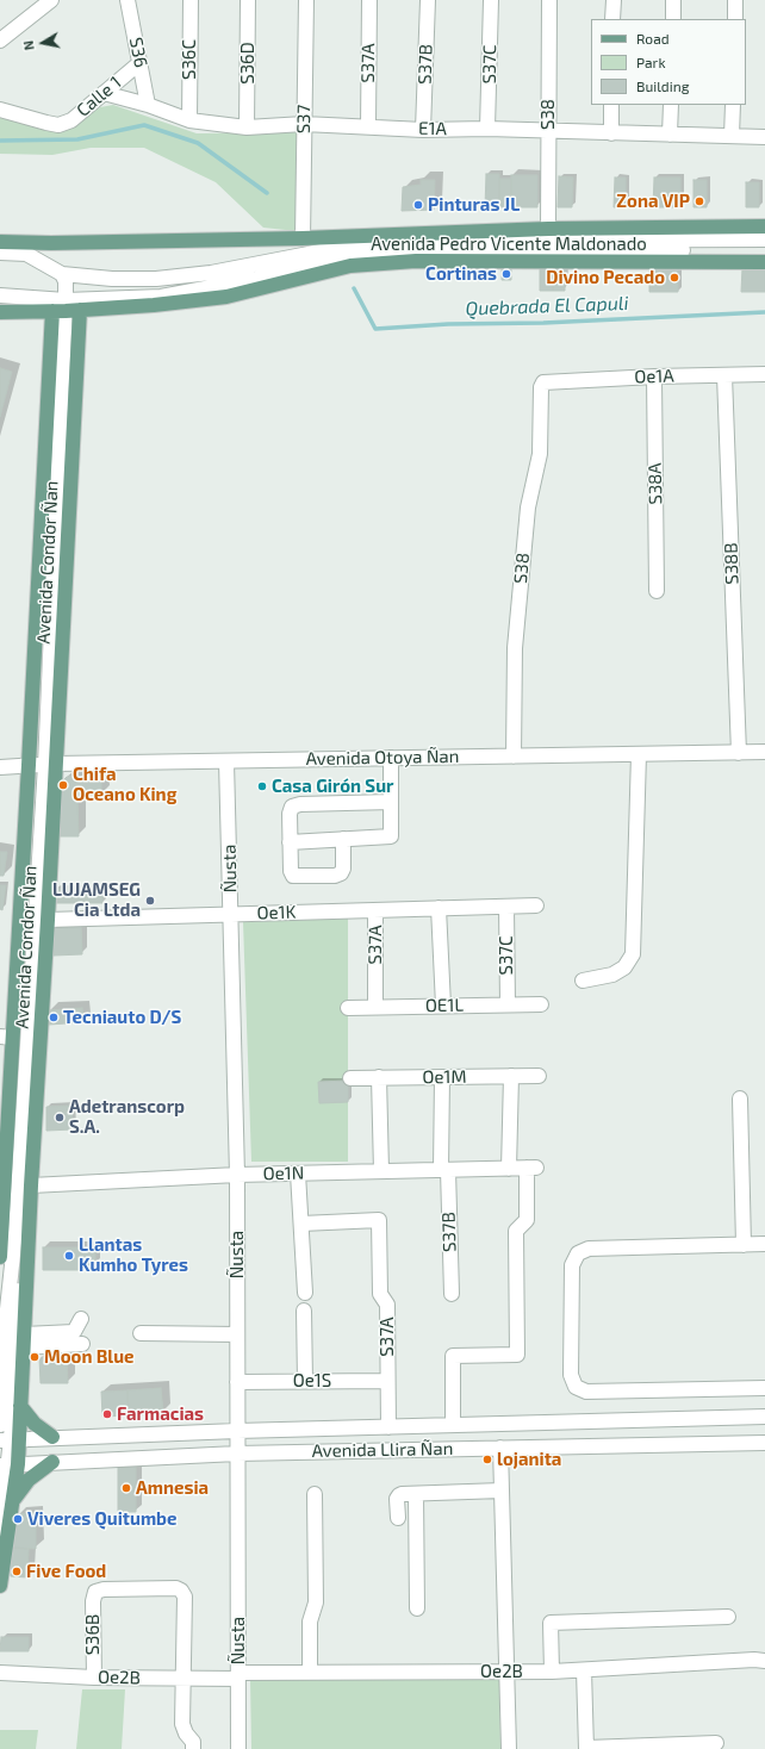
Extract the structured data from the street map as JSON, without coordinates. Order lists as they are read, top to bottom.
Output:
{
  "streets": {
    "main road": ["Avenida Pedro Vicente Maldonado", "Avenida Condor Ñan"],
    "street": [
      "S36",
      "S36C",
      "S36D",
      "S37A",
      "S37B",
      "S37C",
      "Calle 1",
      "S38",
      "S37",
      "E1A",
      "Oe1A",
      "S38A",
      "S38B",
      "Avenida Otoya Ñan",
      "Ñusta",
      "Oe1K",
      "OE1L",
      "Oe1M",
      "Oe1N",
      "Oe1S",
      "Avenida Llira Ñan",
      "S36B",
      "Oe2B"
    ]
  },
  "crossings": [
    ["S36", "Calle 1"],
    ["S36", "E1A"],
    ["S36C", "E1A"],
    ["S36D", "E1A"],
    ["S37A", "E1A"],
    ["S37A", "Oe1K"],
    ["S37A", "OE1L"],
    ["S37A", "Oe1S"],
    ["S37A", "Avenida Llira Ñan"],
    ["S37B", "E1A"],
    ["S37B", "Oe1M"],
    ["S37B", "Oe1N"],
    ["S37C", "E1A"],
    ["S37C", "Oe1K"],
    ["S37C", "OE1L"],
    ["Calle 1", "E1A"],
    ["S38", "E1A"],
    ["S38", "Avenida Pedro Vicente Maldonado"],
    ["S38", "Oe1A"],
    ["S38", "Avenida Otoya Ñan"],
    ["S37", "E1A"],
    ["S37", "Avenida Pedro Vicente Maldonado"],
    ["Avenida Pedro Vicente Maldonado", "Avenida Condor Ñan"],
    ["Oe1A", "S38A"],
    ["Oe1A", "S38B"],
    ["Avenida Condor Ñan", "Avenida Otoya Ñan"],
    ["Avenida Condor Ñan", "Oe1K"],
    ["Avenida Condor Ñan", "Oe1N"],
    ["Avenida Condor Ñan", "Avenida Llira Ñan"],
    ["S38B", "Avenida Otoya Ñan"],
    ["Avenida Otoya Ñan", "Ñusta"],
    ["Ñusta", "Oe1K"],
    ["Ñusta", "Oe1N"],
    ["Ñusta", "Oe1S"],
    ["Ñusta", "Avenida Llira Ñan"],
    ["Ñusta", "Oe2B"],
    ["Oe1N", "Avenida Llira Ñan"],
    ["S36B", "Oe2B"]
  ],
  "water": ["Quebrada El Capuli"],
  "places": [
    "Zona VIP",
    "Pinturas JL",
    "Cortinas",
    "Divino Pecado",
    "Chifa Oceano King",
    "Casa Girón Sur",
    "LUJAMSEG Cia Ltda",
    "Tecniauto D/S",
    "Adetranscorp S.A.",
    "Llantas Kumho Tyres",
    "Moon Blue",
    "Farmacias",
    "lojanita",
    "Amnesia",
    "Viveres Quitumbe",
    "Five Food"
  ],
  "legend": ["Road", "Park", "Building"],
  "north": "left"
}
